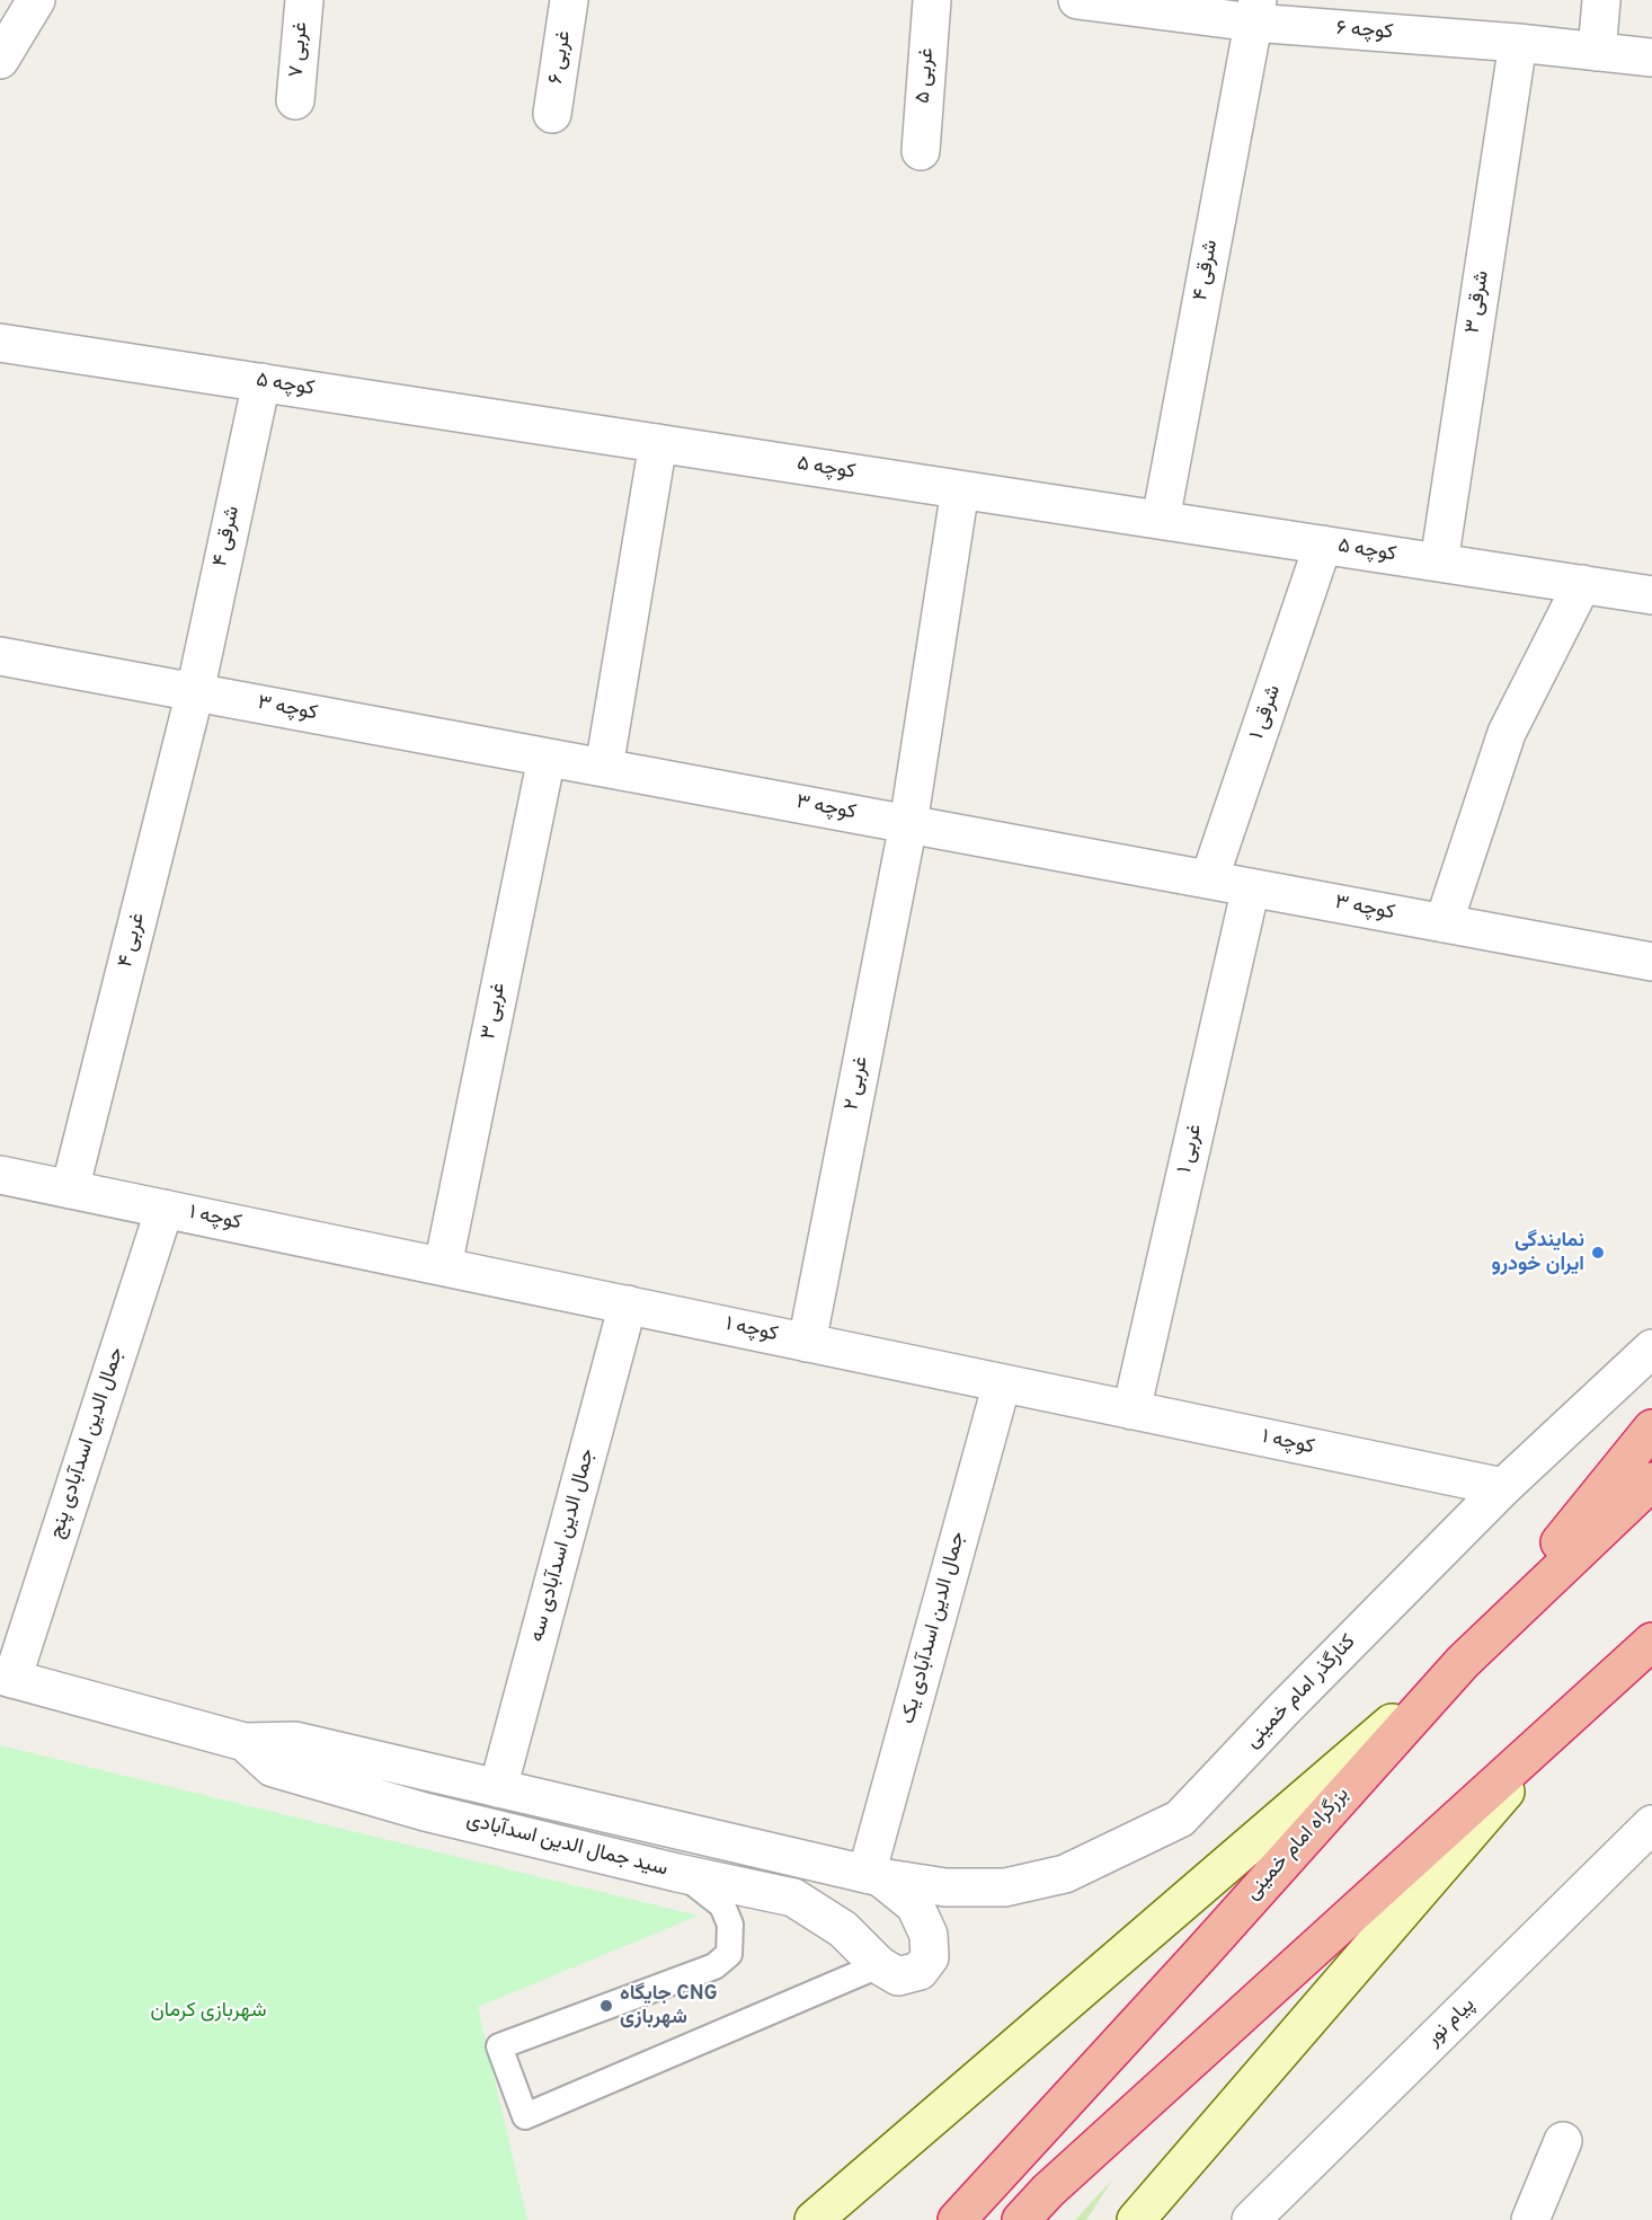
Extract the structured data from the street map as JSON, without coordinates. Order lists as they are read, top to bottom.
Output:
{
  "streets": {
    "highway": ["بزرگراه امام خمینی"],
    "street": [
      "کوچه ۶",
      "غربی ۷",
      "غربی ۶",
      "غربی ۵",
      "شرقی ۴",
      "شرقی ۳",
      "کوچه ۵",
      "کوچه ۳",
      "شرقی ۱",
      "غربی ۴",
      "غربی ۳",
      "غربی ۲",
      "غربی ۱",
      "کوچه ۱",
      "جمال الدین اسدآبادی پنج",
      "جمال الدین اسدآبادی سه",
      "جمال الدین اسدآبادی یک",
      "کنارگذر امام خمینی",
      "سید جمال الدین اسدآبادی",
      "پیام نور"
    ]
  },
  "crossings": [
    ["کوچه ۶", "شرقی ۴"],
    ["کوچه ۶", "شرقی ۳"],
    ["شرقی ۴", "کوچه ۵"],
    ["شرقی ۴", "کوچه ۳"],
    ["شرقی ۴", "غربی ۴"],
    ["شرقی ۳", "کوچه ۵"],
    ["کوچه ۵", "شرقی ۱"],
    ["کوچه ۵", "غربی ۲"],
    ["کوچه ۳", "شرقی ۱"],
    ["کوچه ۳", "غربی ۴"],
    ["کوچه ۳", "غربی ۳"],
    ["کوچه ۳", "غربی ۲"],
    ["کوچه ۳", "غربی ۱"],
    ["غربی ۴", "کوچه ۱"],
    ["غربی ۳", "کوچه ۱"],
    ["غربی ۲", "کوچه ۱"],
    ["غربی ۱", "کوچه ۱"],
    ["کوچه ۱", "جمال الدین اسدآبادی پنج"],
    ["کوچه ۱", "جمال الدین اسدآبادی سه"],
    ["کوچه ۱", "جمال الدین اسدآبادی یک"],
    ["کوچه ۱", "کنارگذر امام خمینی"],
    ["جمال الدین اسدآبادی پنج", "سید جمال الدین اسدآبادی"],
    ["جمال الدین اسدآبادی سه", "سید جمال الدین اسدآبادی"],
    ["جمال الدین اسدآبادی یک", "کنارگذر امام خمینی"],
    ["جمال الدین اسدآبادی یک", "سید جمال الدین اسدآبادی"],
    ["کنارگذر امام خمینی", "سید جمال الدین اسدآبادی"]
  ],
  "parks": ["شهربازی کرمان"],
  "places": ["نمایندگی ایران خودرو", "جایگاه CNG شهربازی"]
}
